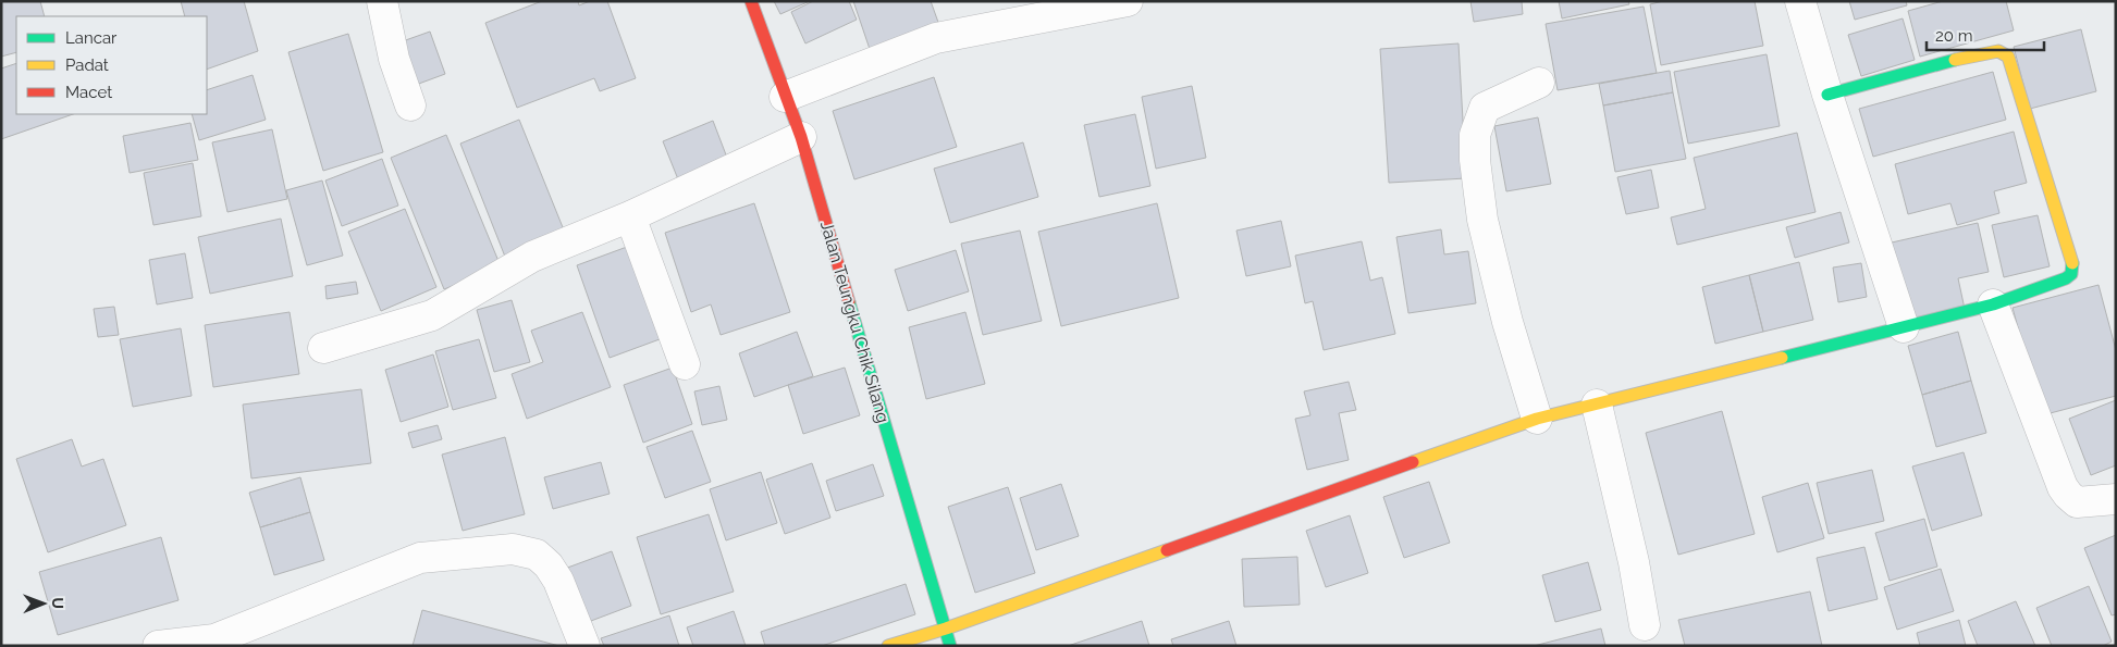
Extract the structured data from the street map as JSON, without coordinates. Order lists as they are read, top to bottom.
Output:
{
  "streets": {
    "street": ["Jalan Teungku Chik Silang"]
  },
  "legend": ["Lancar", "Padat", "Macet"],
  "scale_bar": "20 m",
  "north": "right"
}
